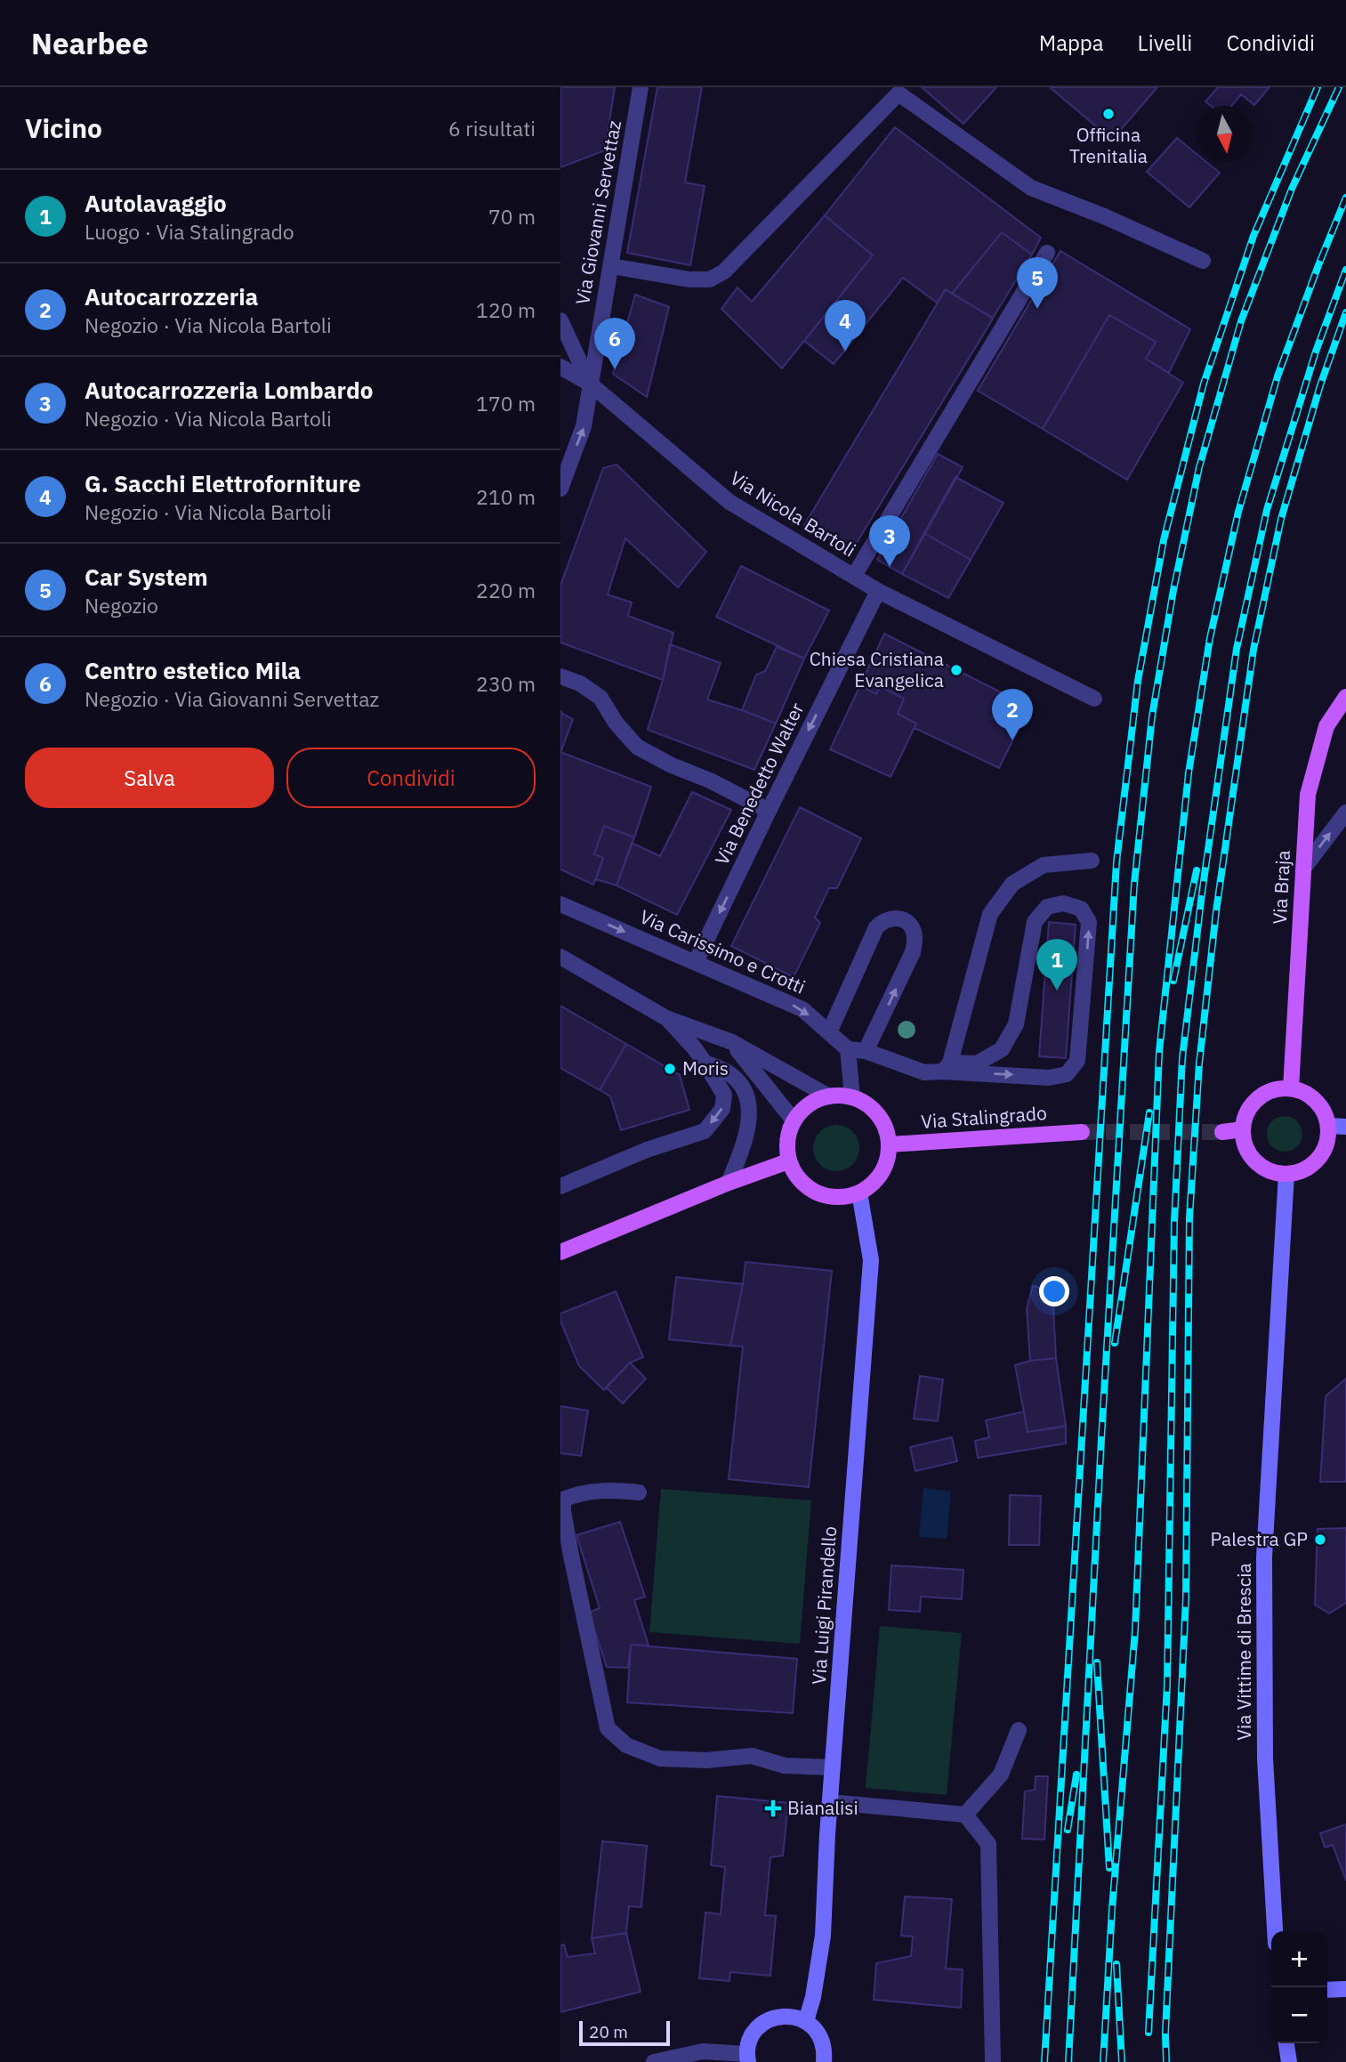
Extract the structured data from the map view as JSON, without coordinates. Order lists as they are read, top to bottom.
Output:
{
  "streets": {
    "main road": ["Via Braja", "Via Stalingrado"],
    "street": [
      "Via Giovanni Servettaz",
      "Via Nicola Bartoli",
      "Via Benedetto Walter",
      "Via Carissimo e Crotti",
      "Via Luigi Pirandello",
      "Via Vittime di Brescia"
    ]
  },
  "crossings": [
    ["Via Giovanni Servettaz", "Via Nicola Bartoli"],
    ["Via Nicola Bartoli", "Via Benedetto Walter"],
    ["Via Benedetto Walter", "Via Carissimo e Crotti"],
    ["Via Braja", "Via Vittime di Brescia"],
    ["Via Stalingrado", "Via Luigi Pirandello"]
  ],
  "one_way": ["Via Benedetto Walter"],
  "places": {
    "other": [
      "Officina Trenitalia",
      "Chiesa Cristiana Evangelica",
      "Moris",
      "Palestra GP"
    ],
    "health": ["Bianalisi"]
  },
  "scale_bar": "20 m",
  "north": "bottom",
  "page": {
    "header": "Nearbee",
    "nav": ["Mappa", "Livelli", "Condividi"],
    "heading": ["Vicino", "6 risultati"],
    "list": [
      {
        "mark": "1",
        "name": "Autolavaggio",
        "note": "Luogo · Via Stalingrado",
        "value": "70 m"
      },
      {
        "mark": "2",
        "name": "Autocarrozzeria",
        "note": "Negozio · Via Nicola Bartoli",
        "value": "120 m"
      },
      {
        "mark": "3",
        "name": "Autocarrozzeria Lombardo",
        "note": "Negozio · Via Nicola Bartoli",
        "value": "170 m"
      },
      {
        "mark": "4",
        "name": "G. Sacchi Elettroforniture",
        "note": "Negozio · Via Nicola Bartoli",
        "value": "210 m"
      },
      {
        "mark": "5",
        "name": "Car System",
        "note": "Negozio",
        "value": "220 m"
      },
      {
        "mark": "6",
        "name": "Centro estetico Mila",
        "note": "Negozio · Via Giovanni Servettaz",
        "value": "230 m"
      }
    ],
    "pins": [
      "5",
      "4",
      "6",
      "3",
      "2",
      "1"
    ],
    "buttons": ["Salva", "Condividi"],
    "map_buttons": ["+", "−"],
    "scale": "20 m"
  }
}
